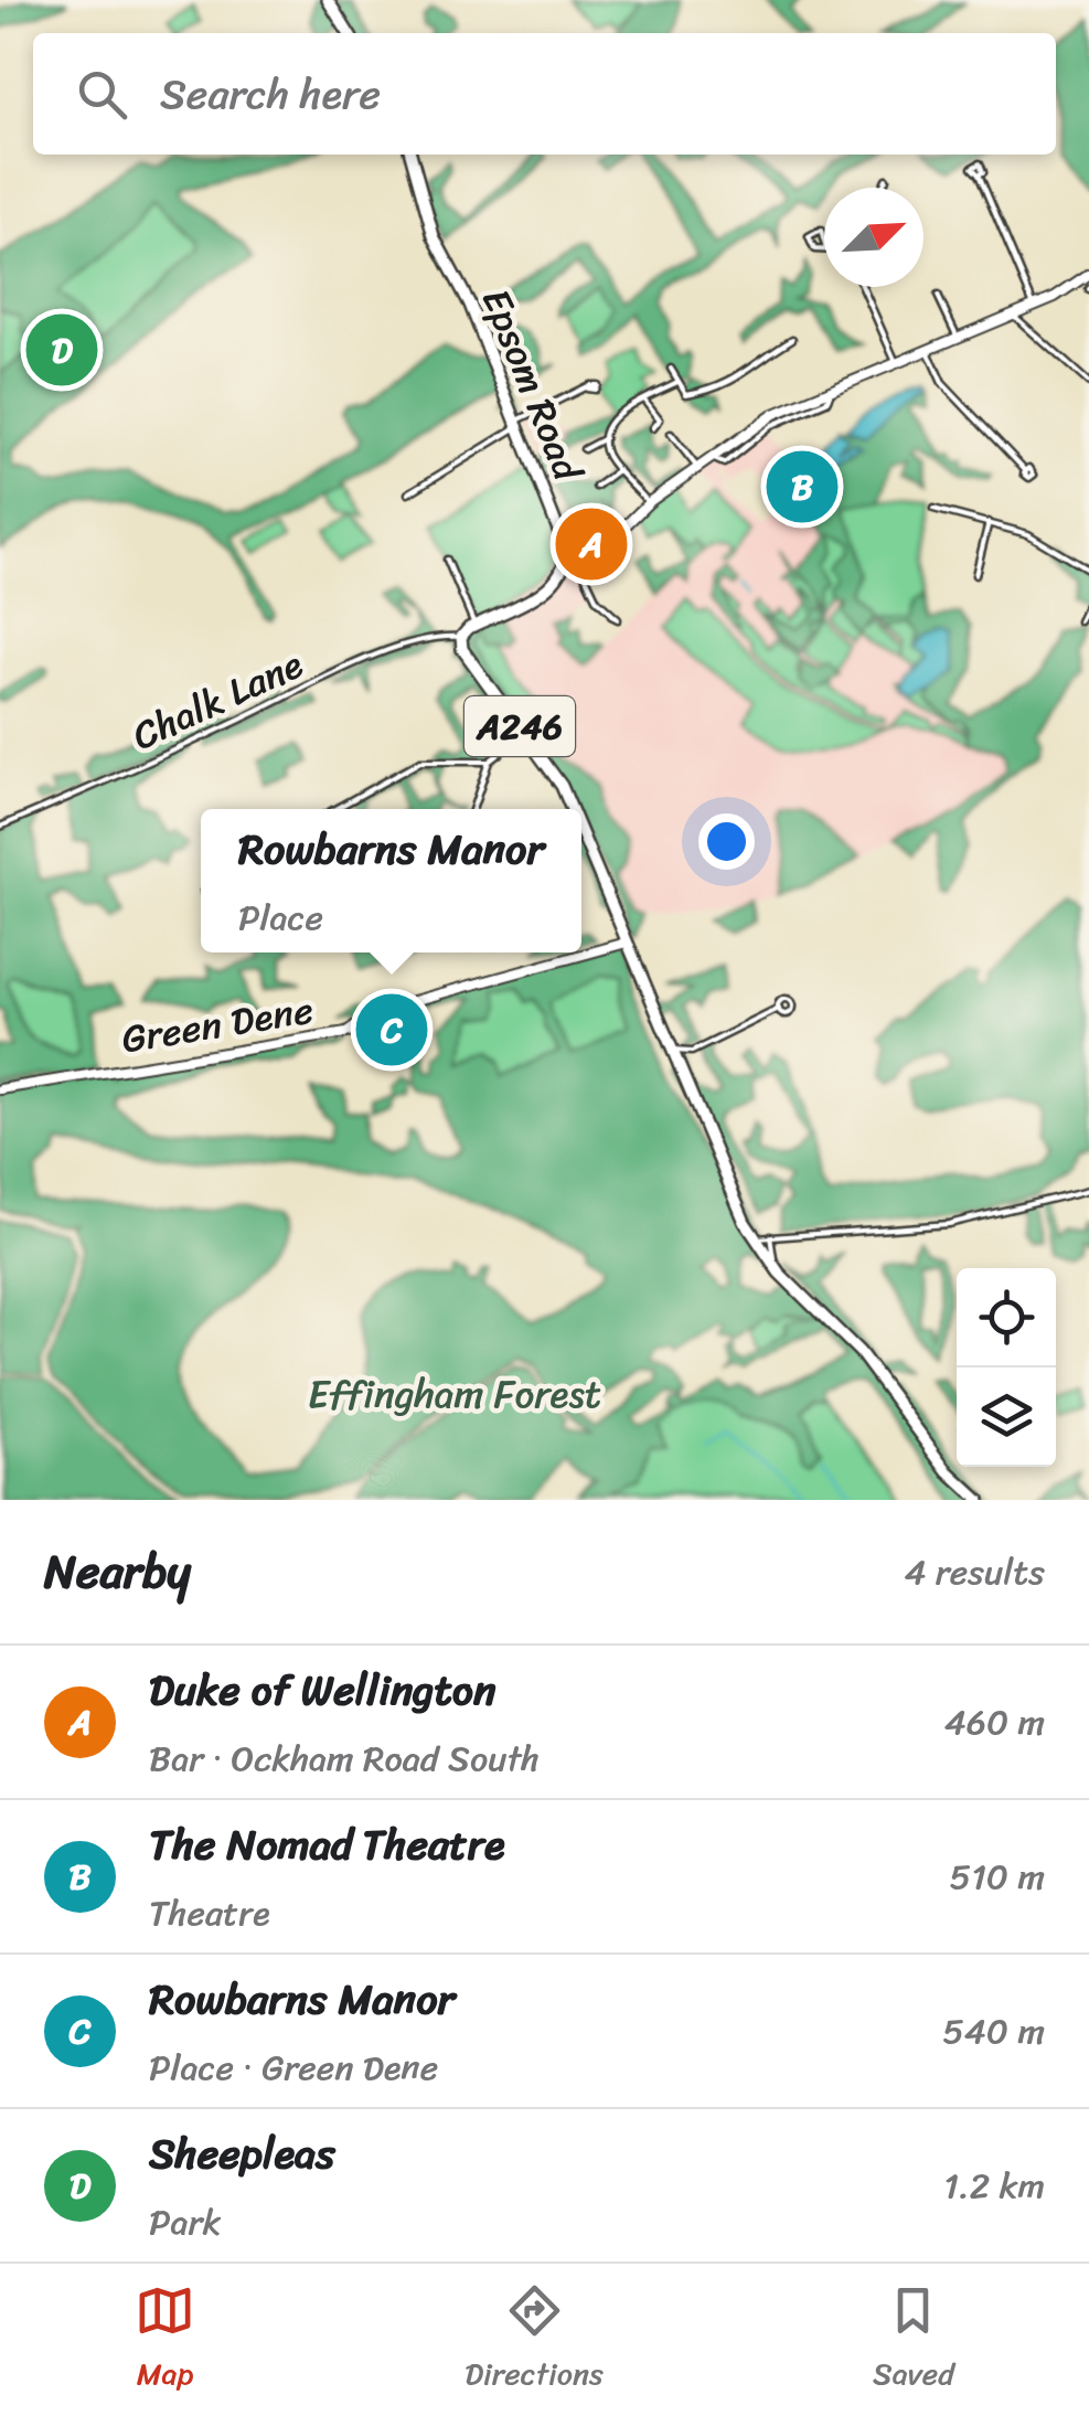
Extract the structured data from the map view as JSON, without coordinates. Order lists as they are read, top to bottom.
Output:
{
  "streets": {
    "main road": ["Epsom Road", "A246"],
    "street": ["Chalk Lane", "Green Dene"]
  },
  "crossings": [
    ["Chalk Lane", "A246"],
    ["A246", "Green Dene"]
  ],
  "parks": ["Effingham Forest"],
  "north": "top right",
  "page": {
    "search": "Search here",
    "pins": [
      "D",
      "B",
      "A",
      "C"
    ],
    "popup": ["Rowbarns Manor", "Place"],
    "heading": ["Nearby", "4 results"],
    "list": [
      {
        "mark": "A",
        "name": "Duke of Wellington",
        "note": "Bar · Ockham Road South",
        "value": "460 m"
      },
      {
        "mark": "B",
        "name": "The Nomad Theatre",
        "note": "Theatre",
        "value": "510 m"
      },
      {
        "mark": "C",
        "name": "Rowbarns Manor",
        "note": "Place · Green Dene",
        "value": "540 m"
      },
      {
        "mark": "D",
        "name": "Sheepleas",
        "note": "Park",
        "value": "1.2 km"
      }
    ],
    "nav": ["Map", "Directions", "Saved"]
  }
}
